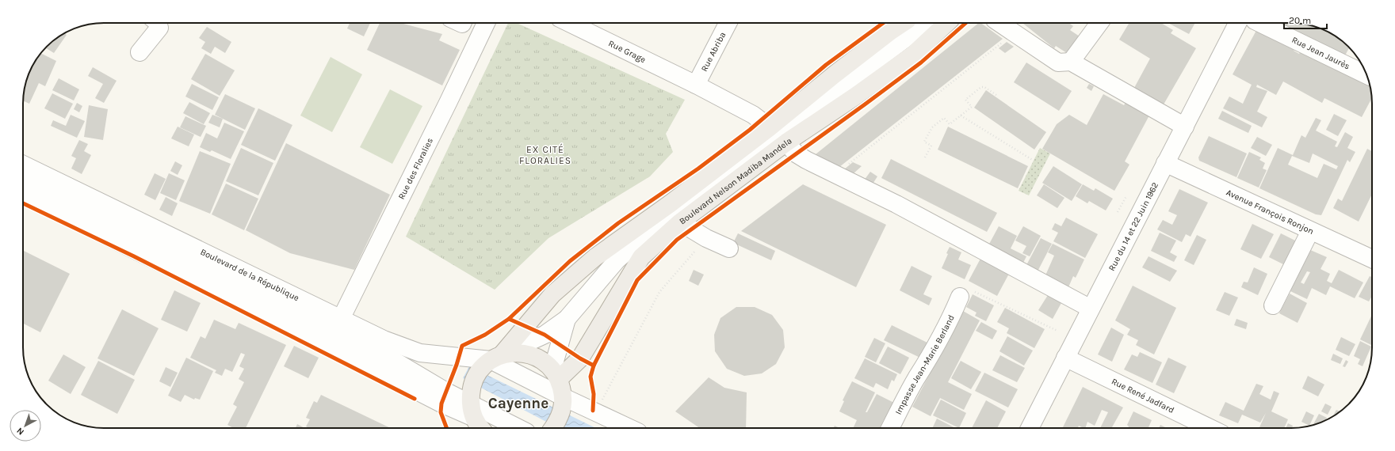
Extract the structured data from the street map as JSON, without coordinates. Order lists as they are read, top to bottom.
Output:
{
  "streets": {
    "main road": ["Boulevard Nelson Madiba Mandela"],
    "street": [
      "Rue Grage",
      "Rue Abriba",
      "Rue Jean Jaurès",
      "Rue des Floralies",
      "Avenue François Ronjon",
      "Rue du 14 et 22 Juin 1962",
      "Boulevard de la République",
      "Impasse Jean-Marie Berland",
      "Rue René Jadfard"
    ]
  },
  "crossings": [
    ["Rue Grage", "Rue Abriba"],
    ["Rue des Floralies", "Boulevard de la République"],
    ["Avenue François Ronjon", "Rue du 14 et 22 Juin 1962"],
    ["Rue du 14 et 22 Juin 1962", "Rue René Jadfard"]
  ],
  "districts": ["EX CITÉ FLORALIES", "Cayenne"],
  "scale_bar": "20 m",
  "north": "bottom left"
}
